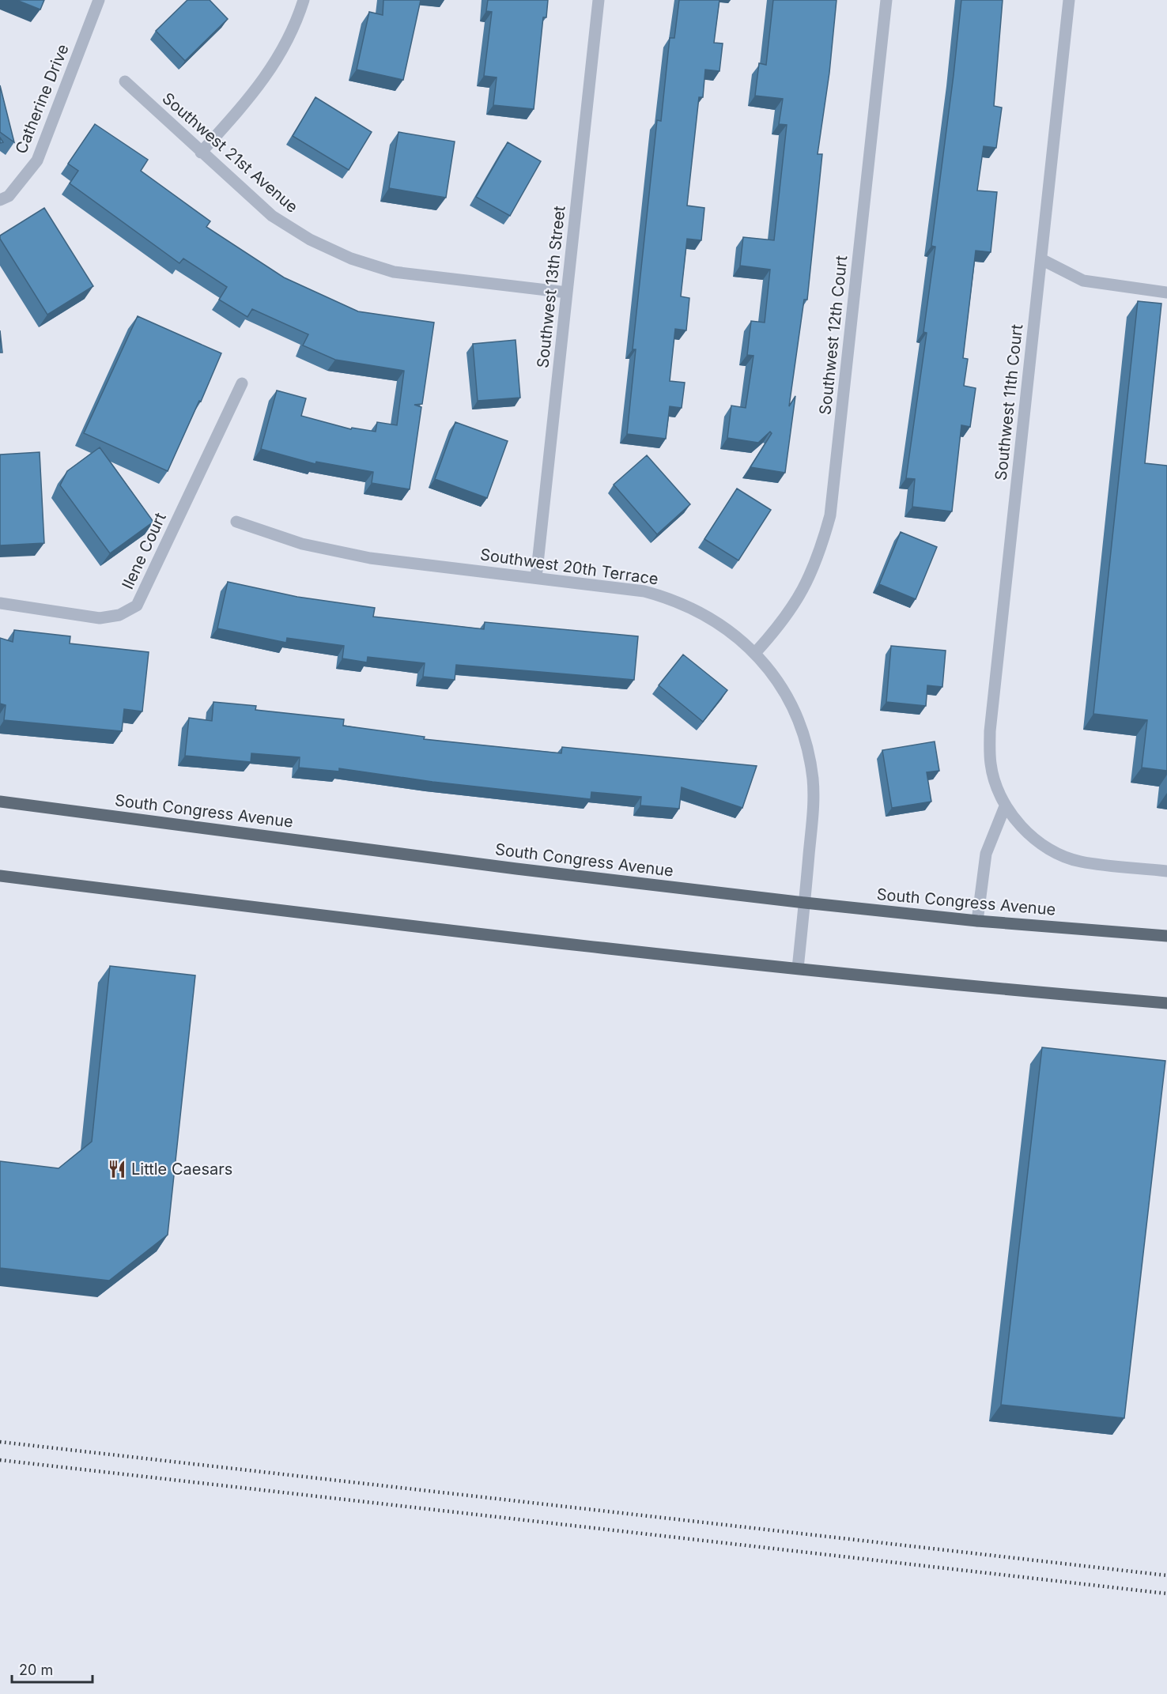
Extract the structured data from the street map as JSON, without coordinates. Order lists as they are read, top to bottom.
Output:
{
  "streets": {
    "main road": ["South Congress Avenue"],
    "street": [
      "Catherine Drive",
      "Southwest 21st Avenue",
      "Southwest 13th Street",
      "Southwest 12th Court",
      "Southwest 11th Court",
      "Ilene Court",
      "Southwest 20th Terrace"
    ]
  },
  "crossings": [
    ["Southwest 21st Avenue", "Southwest 13th Street"],
    ["Southwest 13th Street", "Southwest 20th Terrace"],
    ["Southwest 12th Court", "Southwest 20th Terrace"],
    ["Southwest 20th Terrace", "South Congress Avenue"]
  ],
  "places": {
    "restaurant": ["Little Caesars"]
  },
  "scale_bar": "20 m"
}
